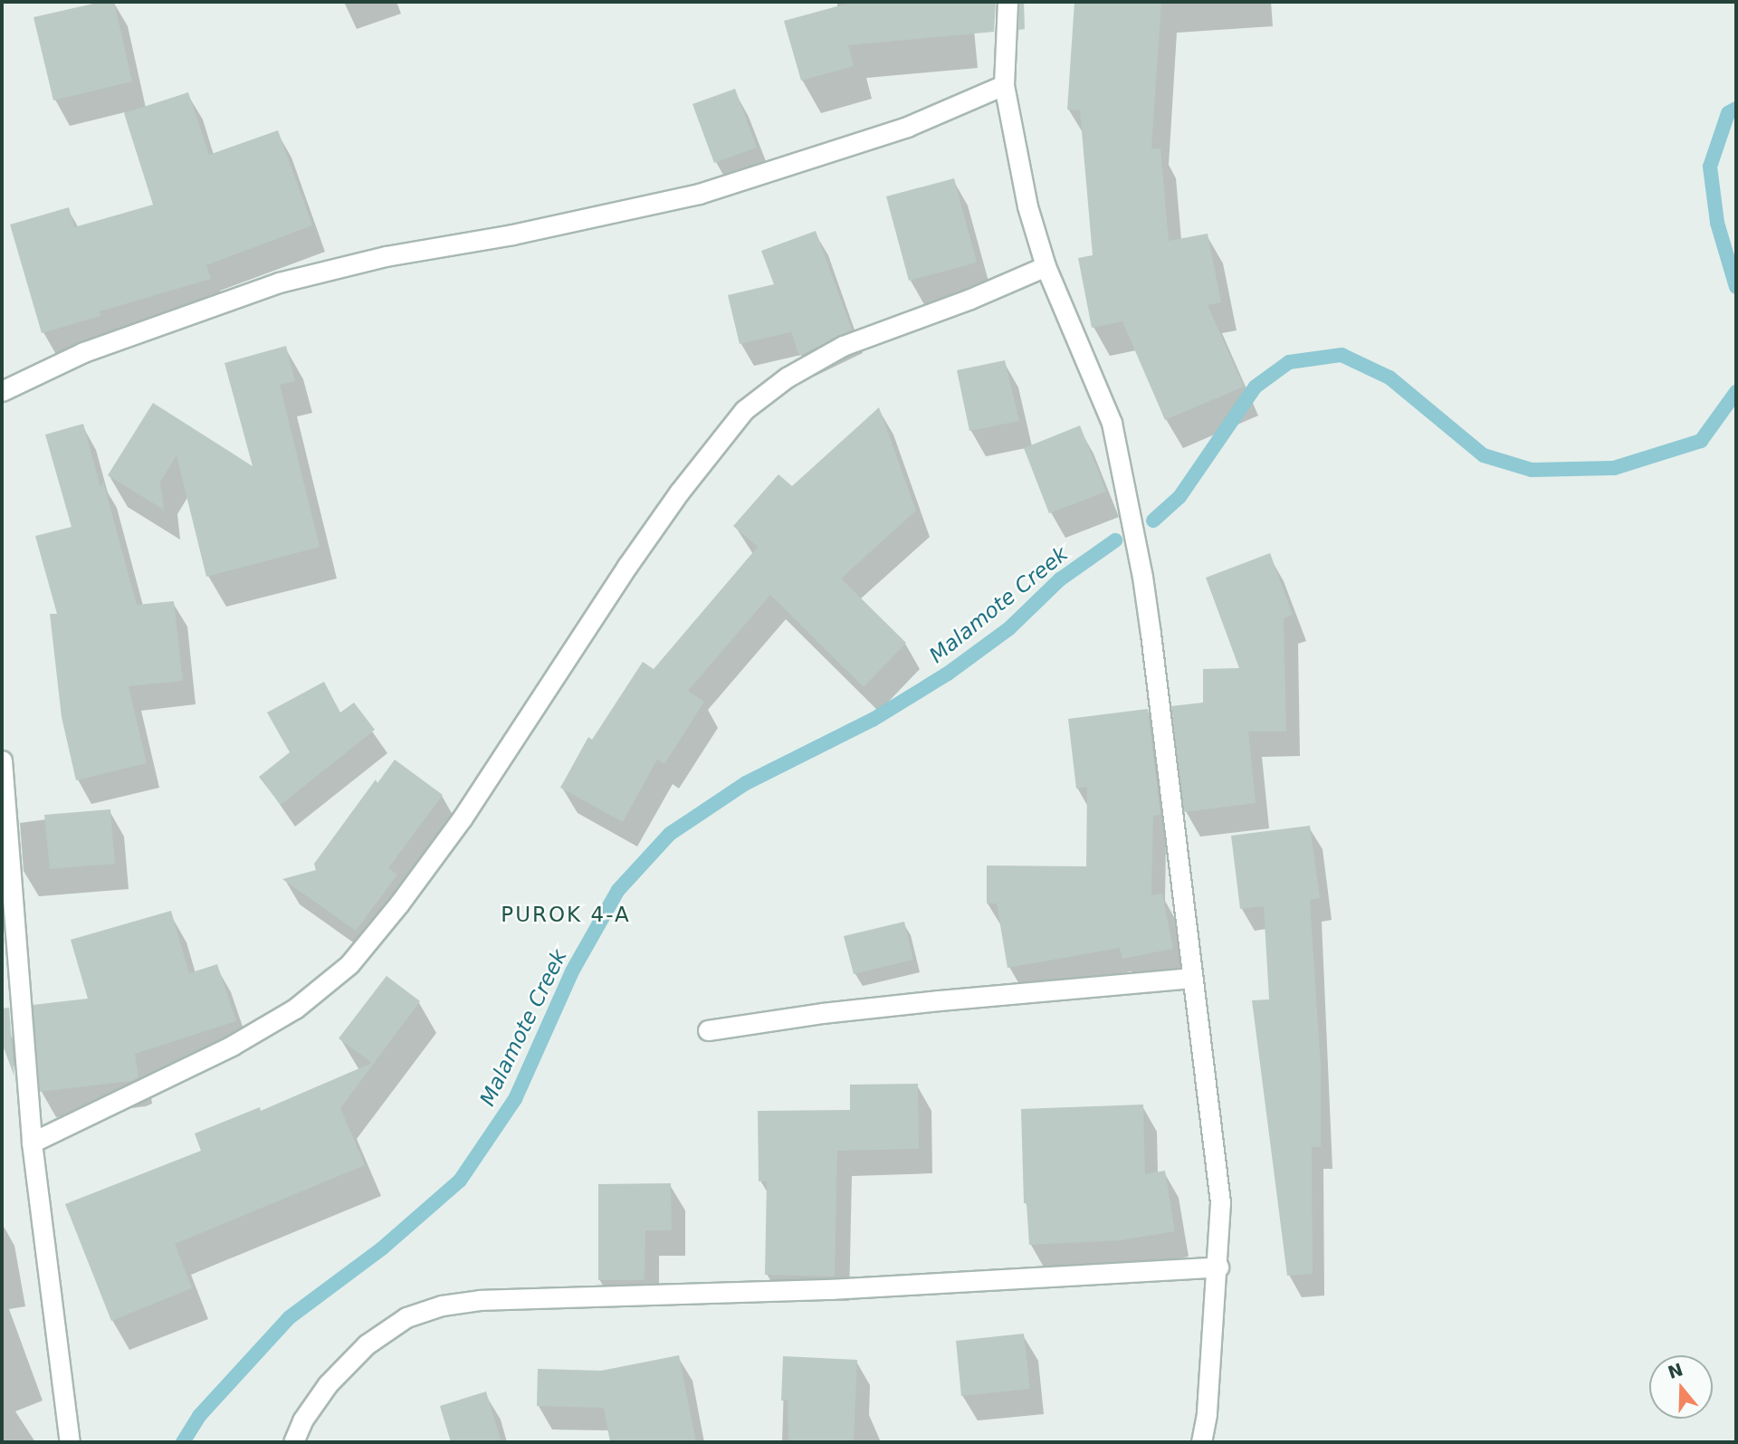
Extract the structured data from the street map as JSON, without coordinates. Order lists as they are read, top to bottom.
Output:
{
  "districts": ["PUROK 4-A"],
  "water": ["Malamote Creek"],
  "north": "top"
}
